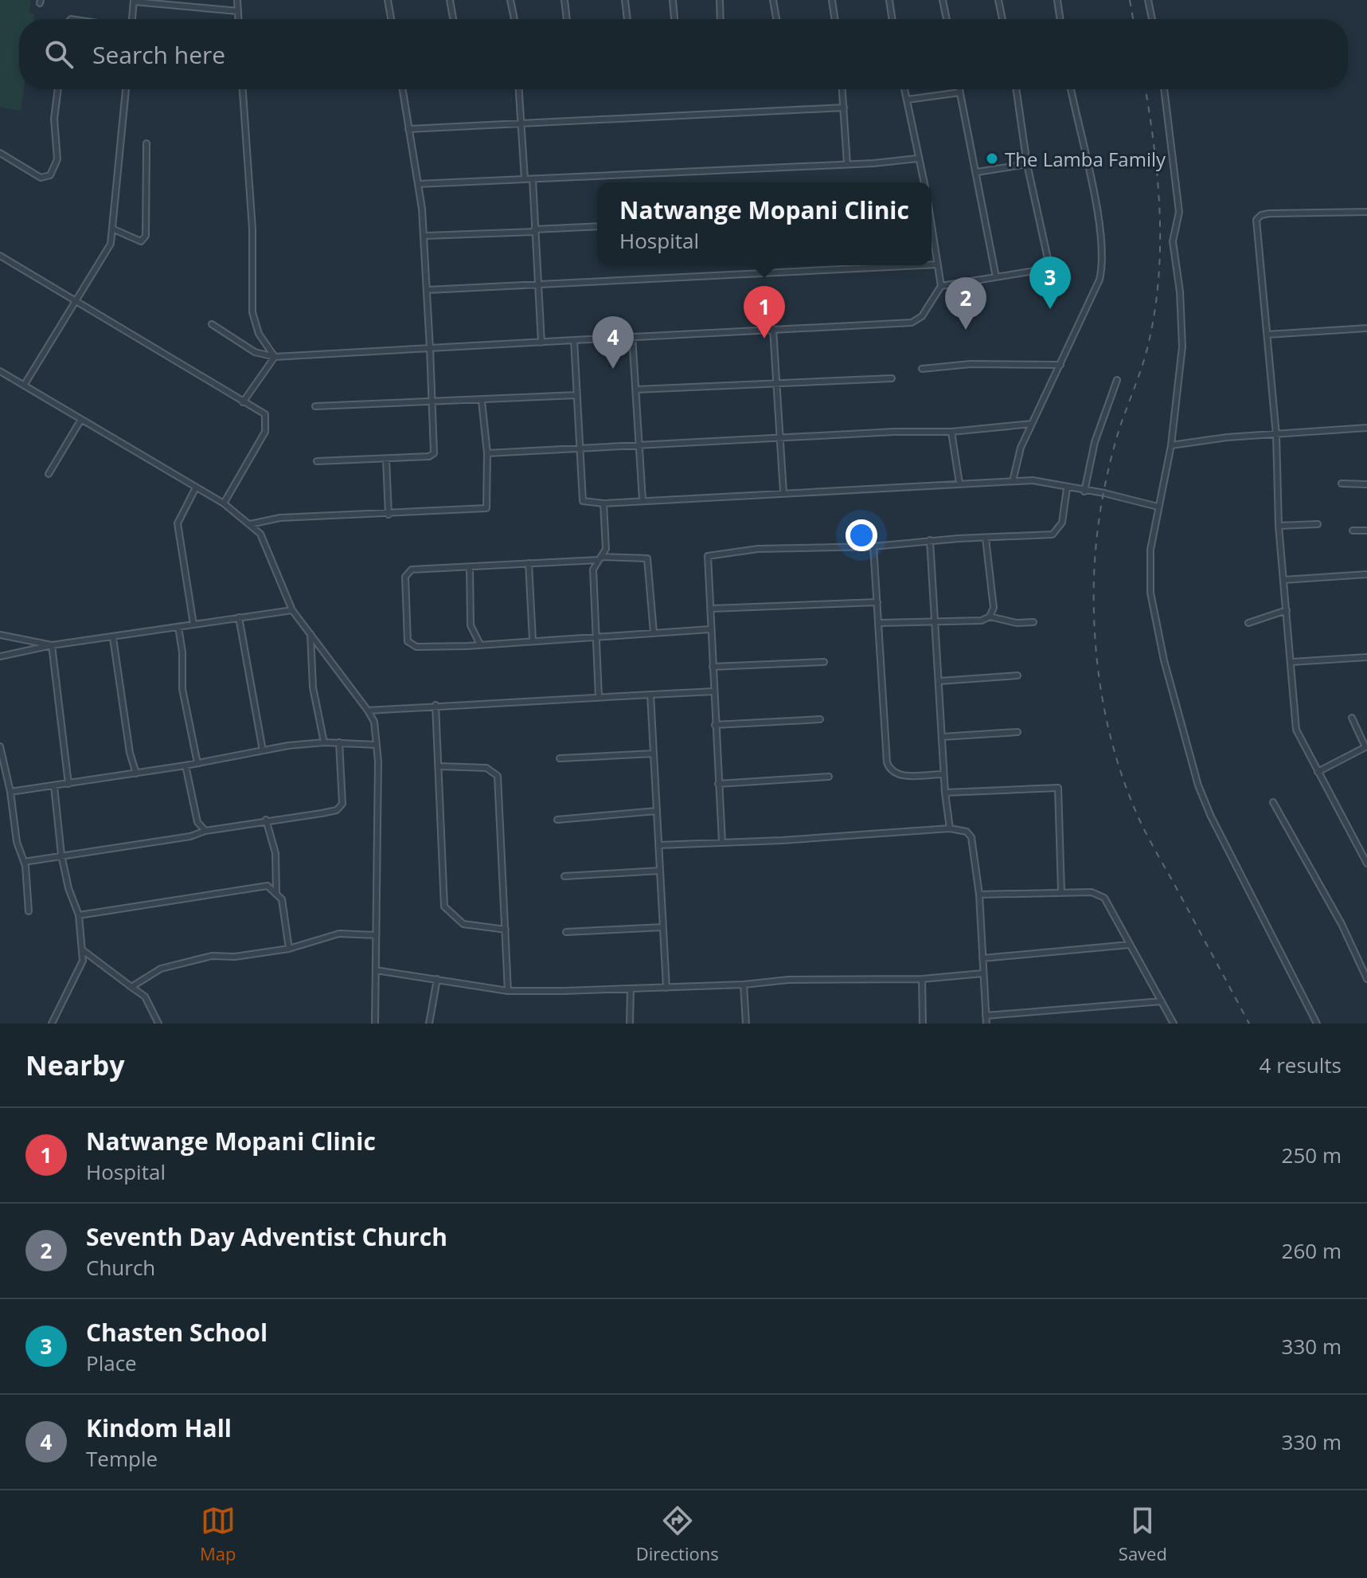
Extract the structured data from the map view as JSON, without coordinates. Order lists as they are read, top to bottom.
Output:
{
  "places": ["The Lamba Family"],
  "page": {
    "search": "Search here",
    "popup": ["Natwange Mopani Clinic", "Hospital"],
    "pins": [
      "3",
      "2",
      "1",
      "4"
    ],
    "heading": ["Nearby", "4 results"],
    "list": [
      {
        "mark": "1",
        "name": "Natwange Mopani Clinic",
        "note": "Hospital",
        "value": "250 m"
      },
      {
        "mark": "2",
        "name": "Seventh Day Adventist Church",
        "note": "Church",
        "value": "260 m"
      },
      {
        "mark": "3",
        "name": "Chasten School",
        "note": "Place",
        "value": "330 m"
      },
      {
        "mark": "4",
        "name": "Kindom Hall",
        "note": "Temple",
        "value": "330 m"
      }
    ],
    "nav": ["Map", "Directions", "Saved"]
  }
}
